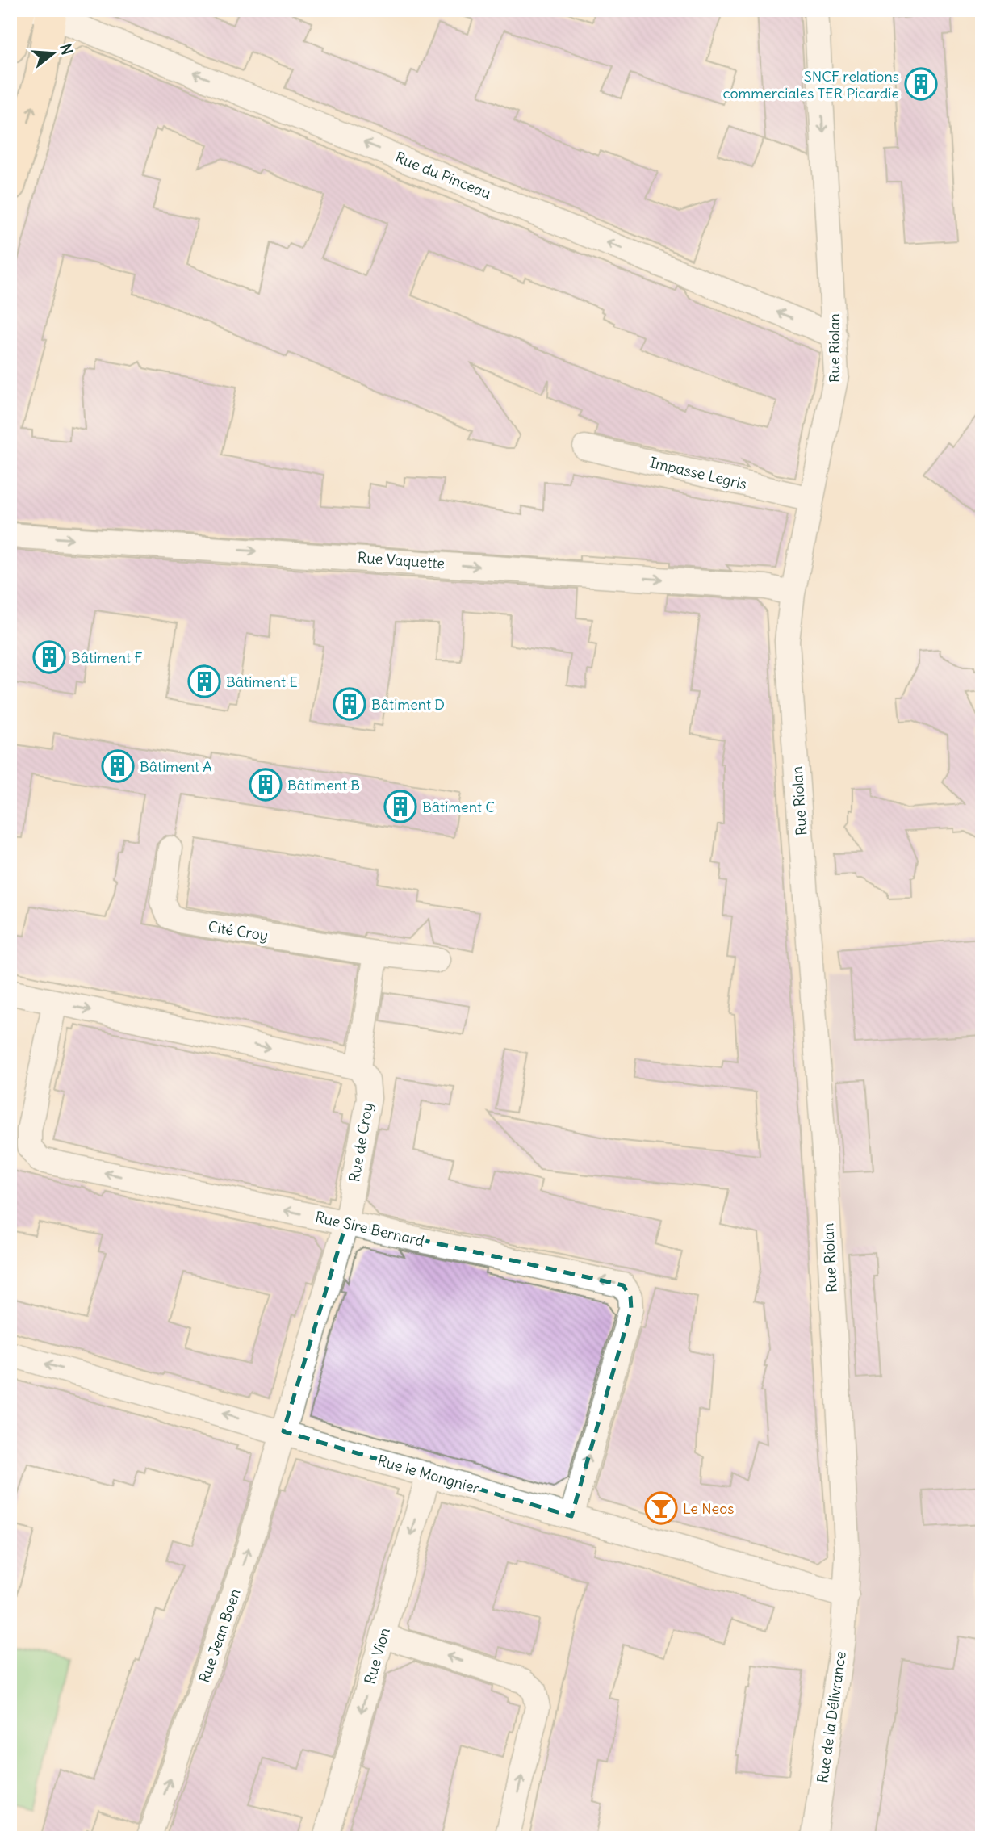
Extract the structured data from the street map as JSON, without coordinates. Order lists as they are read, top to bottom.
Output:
{
  "streets": {
    "street": [
      "Rue du Pinceau",
      "Rue Riolan",
      "Impasse Legris",
      "Rue Vaquette",
      "Cité Croy",
      "Rue de Croy",
      "Rue Sire Bernard",
      "Rue le Mongnier",
      "Rue Jean Boen",
      "Rue Vion",
      "Rue de la Délivrance"
    ]
  },
  "crossings": [
    ["Rue du Pinceau", "Rue Riolan"],
    ["Rue Riolan", "Impasse Legris"],
    ["Rue Riolan", "Rue Vaquette"],
    ["Rue Riolan", "Rue le Mongnier"],
    ["Rue Riolan", "Rue de la Délivrance"],
    ["Rue de Croy", "Rue Sire Bernard"],
    ["Rue de Croy", "Rue le Mongnier"],
    ["Rue de Croy", "Rue Jean Boen"],
    ["Rue Sire Bernard", "Rue le Mongnier"],
    ["Rue le Mongnier", "Rue Jean Boen"],
    ["Rue le Mongnier", "Rue Vion"],
    ["Rue le Mongnier", "Rue de la Délivrance"]
  ],
  "one_way": [
    "Rue du Pinceau",
    "Rue Vaquette",
    "Rue Jean Boen",
    "Rue Vion"
  ],
  "places": {
    "building": [
      "SNCF relations commerciales TER Picardie",
      "Bâtiment F",
      "Bâtiment E",
      "Bâtiment D",
      "Bâtiment A",
      "Bâtiment B",
      "Bâtiment C"
    ],
    "bar": ["Le Neos"]
  },
  "north": "right"
}
